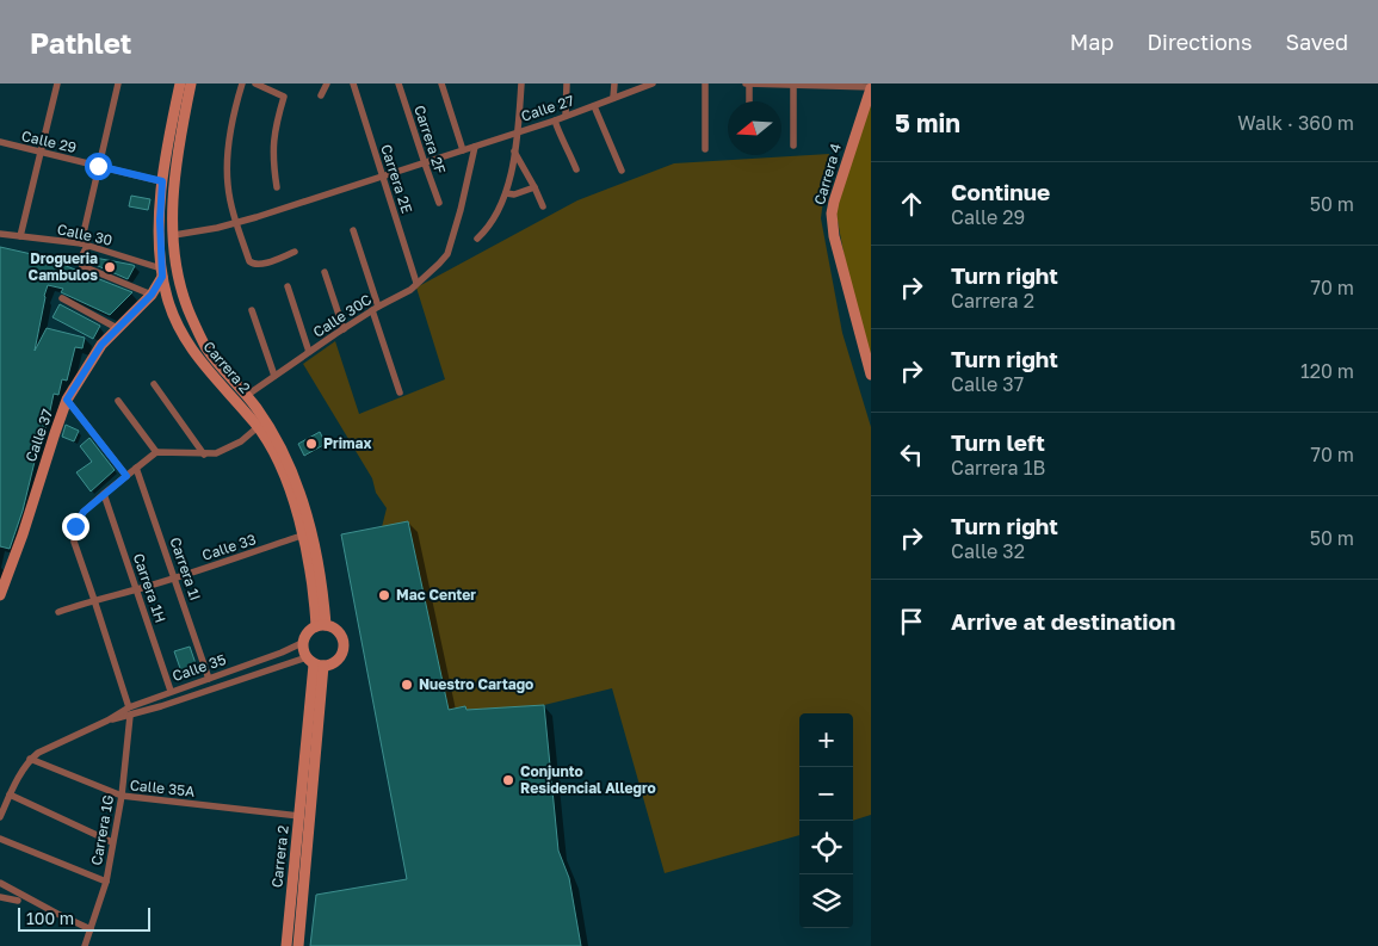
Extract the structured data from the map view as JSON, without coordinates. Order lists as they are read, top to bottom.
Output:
{
  "streets": {
    "main road": ["Carrera 4", "Carrera 2", "Calle 37"],
    "street": [
      "Calle 27",
      "Carrera 2F",
      "Calle 29",
      "Carrera 2E",
      "Calle 30",
      "Calle 30C",
      "Calle 33",
      "Carrera 1I",
      "Carrera 1H",
      "Calle 35",
      "Calle 35A",
      "Carrera 1G"
    ]
  },
  "crossings": [
    ["Calle 27", "Carrera 2F"],
    ["Calle 27", "Carrera 2E"],
    ["Calle 27", "Calle 30C"],
    ["Calle 27", "Carrera 2"],
    ["Calle 29", "Carrera 2"],
    ["Carrera 2E", "Calle 30C"],
    ["Calle 30", "Carrera 2"],
    ["Calle 30", "Calle 37"],
    ["Calle 30C", "Carrera 2"],
    ["Carrera 2", "Calle 37"],
    ["Carrera 2", "Calle 33"],
    ["Carrera 2", "Calle 35"],
    ["Carrera 2", "Calle 35A"],
    ["Calle 33", "Carrera 1I"],
    ["Calle 33", "Carrera 1H"],
    ["Carrera 1I", "Calle 35"],
    ["Carrera 1H", "Calle 35"],
    ["Calle 35", "Calle 35A"],
    ["Calle 35", "Carrera 1G"],
    ["Calle 35A", "Carrera 1G"]
  ],
  "places": [
    "Drogueria Cambulos",
    "Primax",
    "Mac Center",
    "Nuestro Cartago",
    "Conjunto Residencial Allegro"
  ],
  "scale_bar": "100 m",
  "north": "left",
  "page": {
    "header": "Pathlet",
    "nav": ["Map", "Directions", "Saved"],
    "heading": ["5 min", "Walk · 360 m"],
    "list": [
      ["Continue", "Calle 29", "50 m"],
      ["Turn right", "Carrera 2", "70 m"],
      ["Turn right", "Calle 37", "120 m"],
      ["Turn left", "Carrera 1B", "70 m"],
      ["Turn right", "Calle 32", "50 m"],
      "Arrive at destination"
    ],
    "map_buttons": ["+", "−"],
    "scale": "100 m"
  }
}
